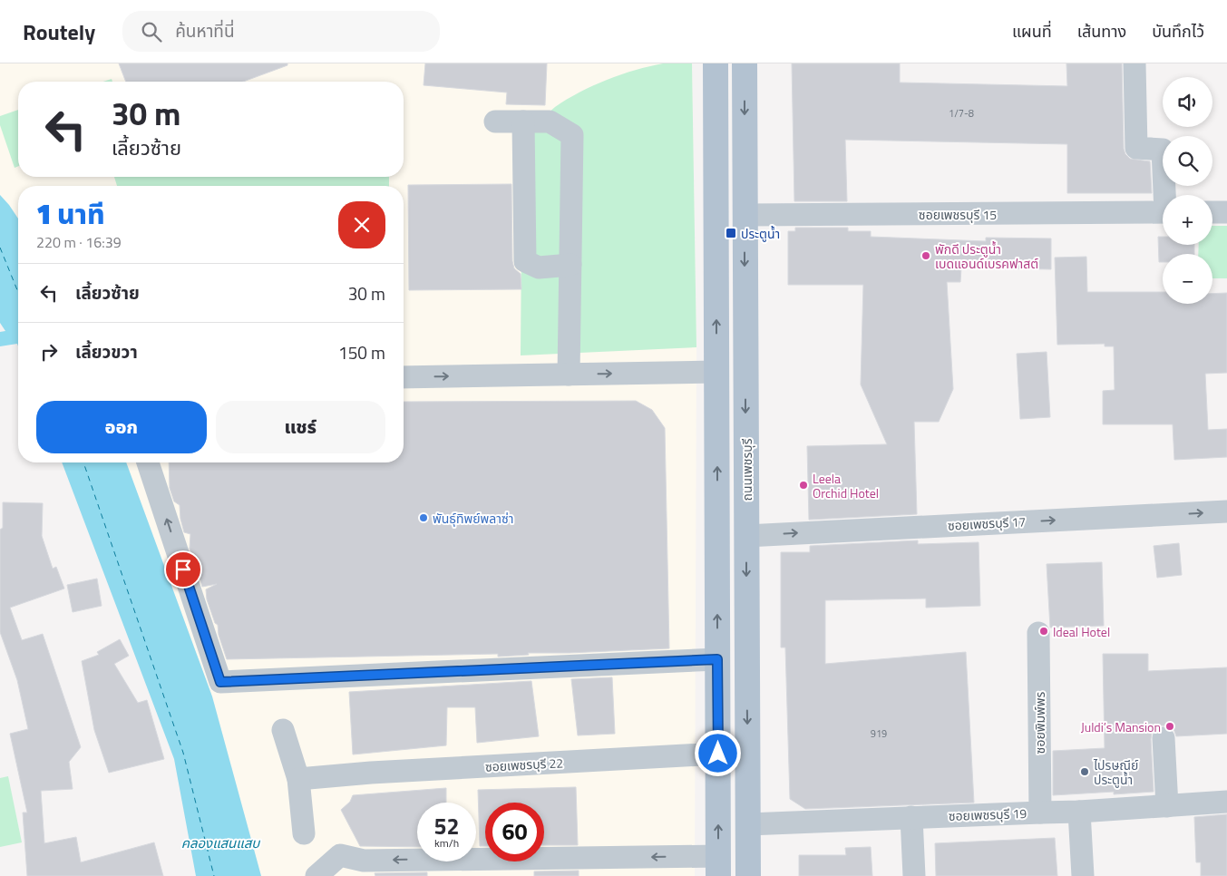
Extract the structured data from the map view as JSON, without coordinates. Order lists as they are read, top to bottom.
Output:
{
  "streets": {
    "main road": ["ถนนเพชรบุรี"],
    "street": [
      "ซอยเพชรบุรี 15",
      "ซอยเพชรบุรี 17",
      "ซอยพิมพ์พร",
      "ซอยเพชรบุรี 22",
      "ซอยเพชรบุรี 19"
    ]
  },
  "crossings": [
    ["ซอยเพชรบุรี 15", "ถนนเพชรบุรี"],
    ["ถนนเพชรบุรี", "ซอยเพชรบุรี 17"],
    ["ถนนเพชรบุรี", "ซอยเพชรบุรี 19"],
    ["ซอยพิมพ์พร", "ซอยเพชรบุรี 19"]
  ],
  "one_way": ["ซอยเพชรบุรี 17"],
  "water": ["คลองแสนแสบ"],
  "places": {
    "transit": ["ประตูน้ำ"],
    "other": [
      "พักดี ประตูน้ำ เบดแอนด์เบรคฟาสต์",
      "Leela Orchid Hotel",
      "พันธุ์ทิพย์พลาซ่า",
      "Ideal Hotel",
      "Juldi’s Mansion",
      "ไปรษณีย์ ประตูน้ำ"
    ]
  },
  "house_numbers": ["1/7-8", "919"],
  "page": {
    "header": "Routely",
    "search": "ค้นหาที่นี่",
    "nav": ["แผนที่", "เส้นทาง", "บันทึกไว้"],
    "map_buttons": ["+", "−"],
    "turn": ["30 m", "เลี้ยวซ้าย"],
    "heading": ["1 นาที", "220 m · 16:39"],
    "list": [
      {
        "name": "เลี้ยวซ้าย",
        "value": "30 m"
      },
      {
        "name": "เลี้ยวขวา",
        "value": "150 m"
      }
    ],
    "buttons": ["ออก", "แชร์"],
    "speed": "52 km/h",
    "limit": "60"
  }
}
